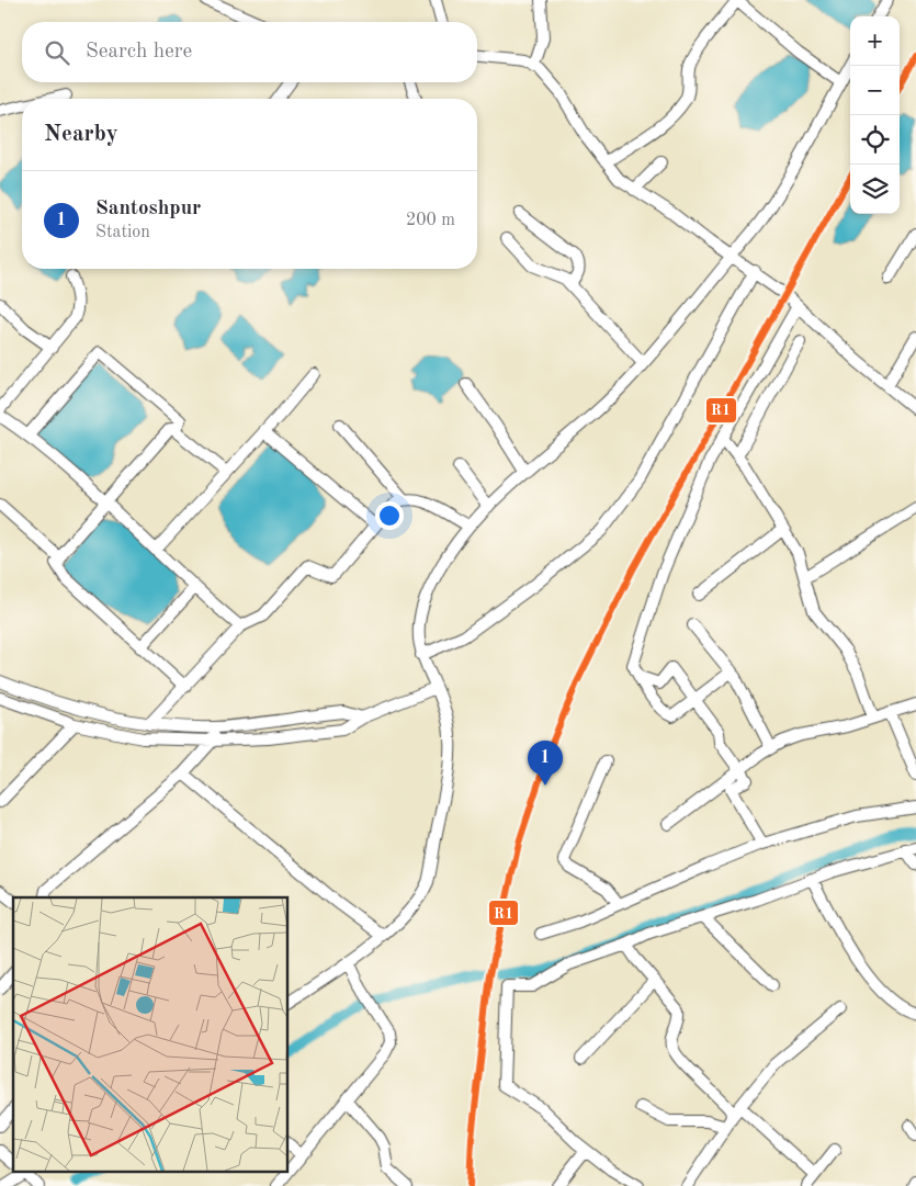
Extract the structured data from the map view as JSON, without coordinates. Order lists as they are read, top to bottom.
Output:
{
  "lines": ["transit line R1"],
  "page": {
    "map_buttons": ["+", "−"],
    "search": "Search here",
    "heading": "Nearby",
    "list": [
      {
        "mark": "1",
        "name": "Santoshpur",
        "note": "Station",
        "value": "200 m"
      }
    ],
    "pins": "1"
  }
}
